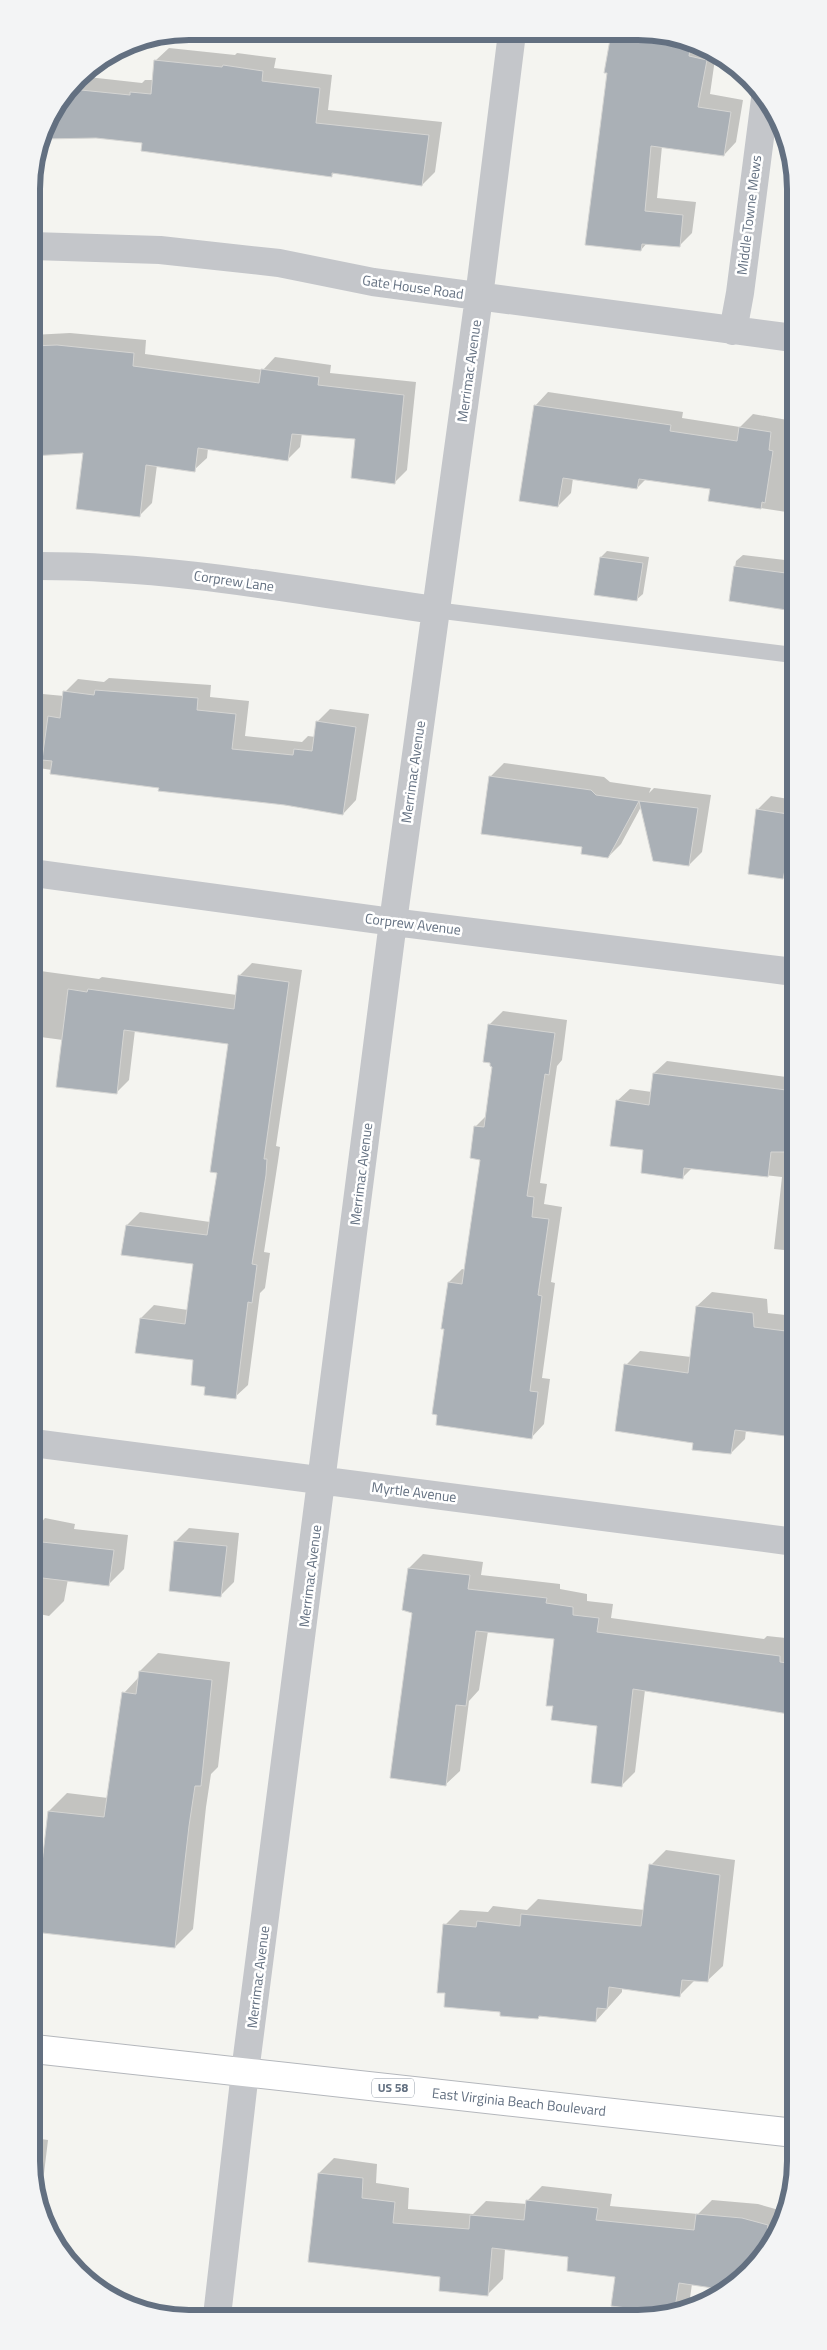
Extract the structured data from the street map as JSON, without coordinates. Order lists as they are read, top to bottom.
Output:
{
  "streets": {
    "main road": ["US 58", "East Virginia Beach Boulevard"],
    "street": [
      "Middle Towne Mews",
      "Gate House Road",
      "Merrimac Avenue",
      "Corprew Lane",
      "Corprew Avenue",
      "Myrtle Avenue"
    ]
  },
  "crossings": [
    ["Middle Towne Mews", "Gate House Road"],
    ["Gate House Road", "Merrimac Avenue"],
    ["Merrimac Avenue", "Corprew Lane"],
    ["Merrimac Avenue", "Corprew Avenue"],
    ["Merrimac Avenue", "Myrtle Avenue"],
    ["Merrimac Avenue", "East Virginia Beach Boulevard"]
  ]
}
